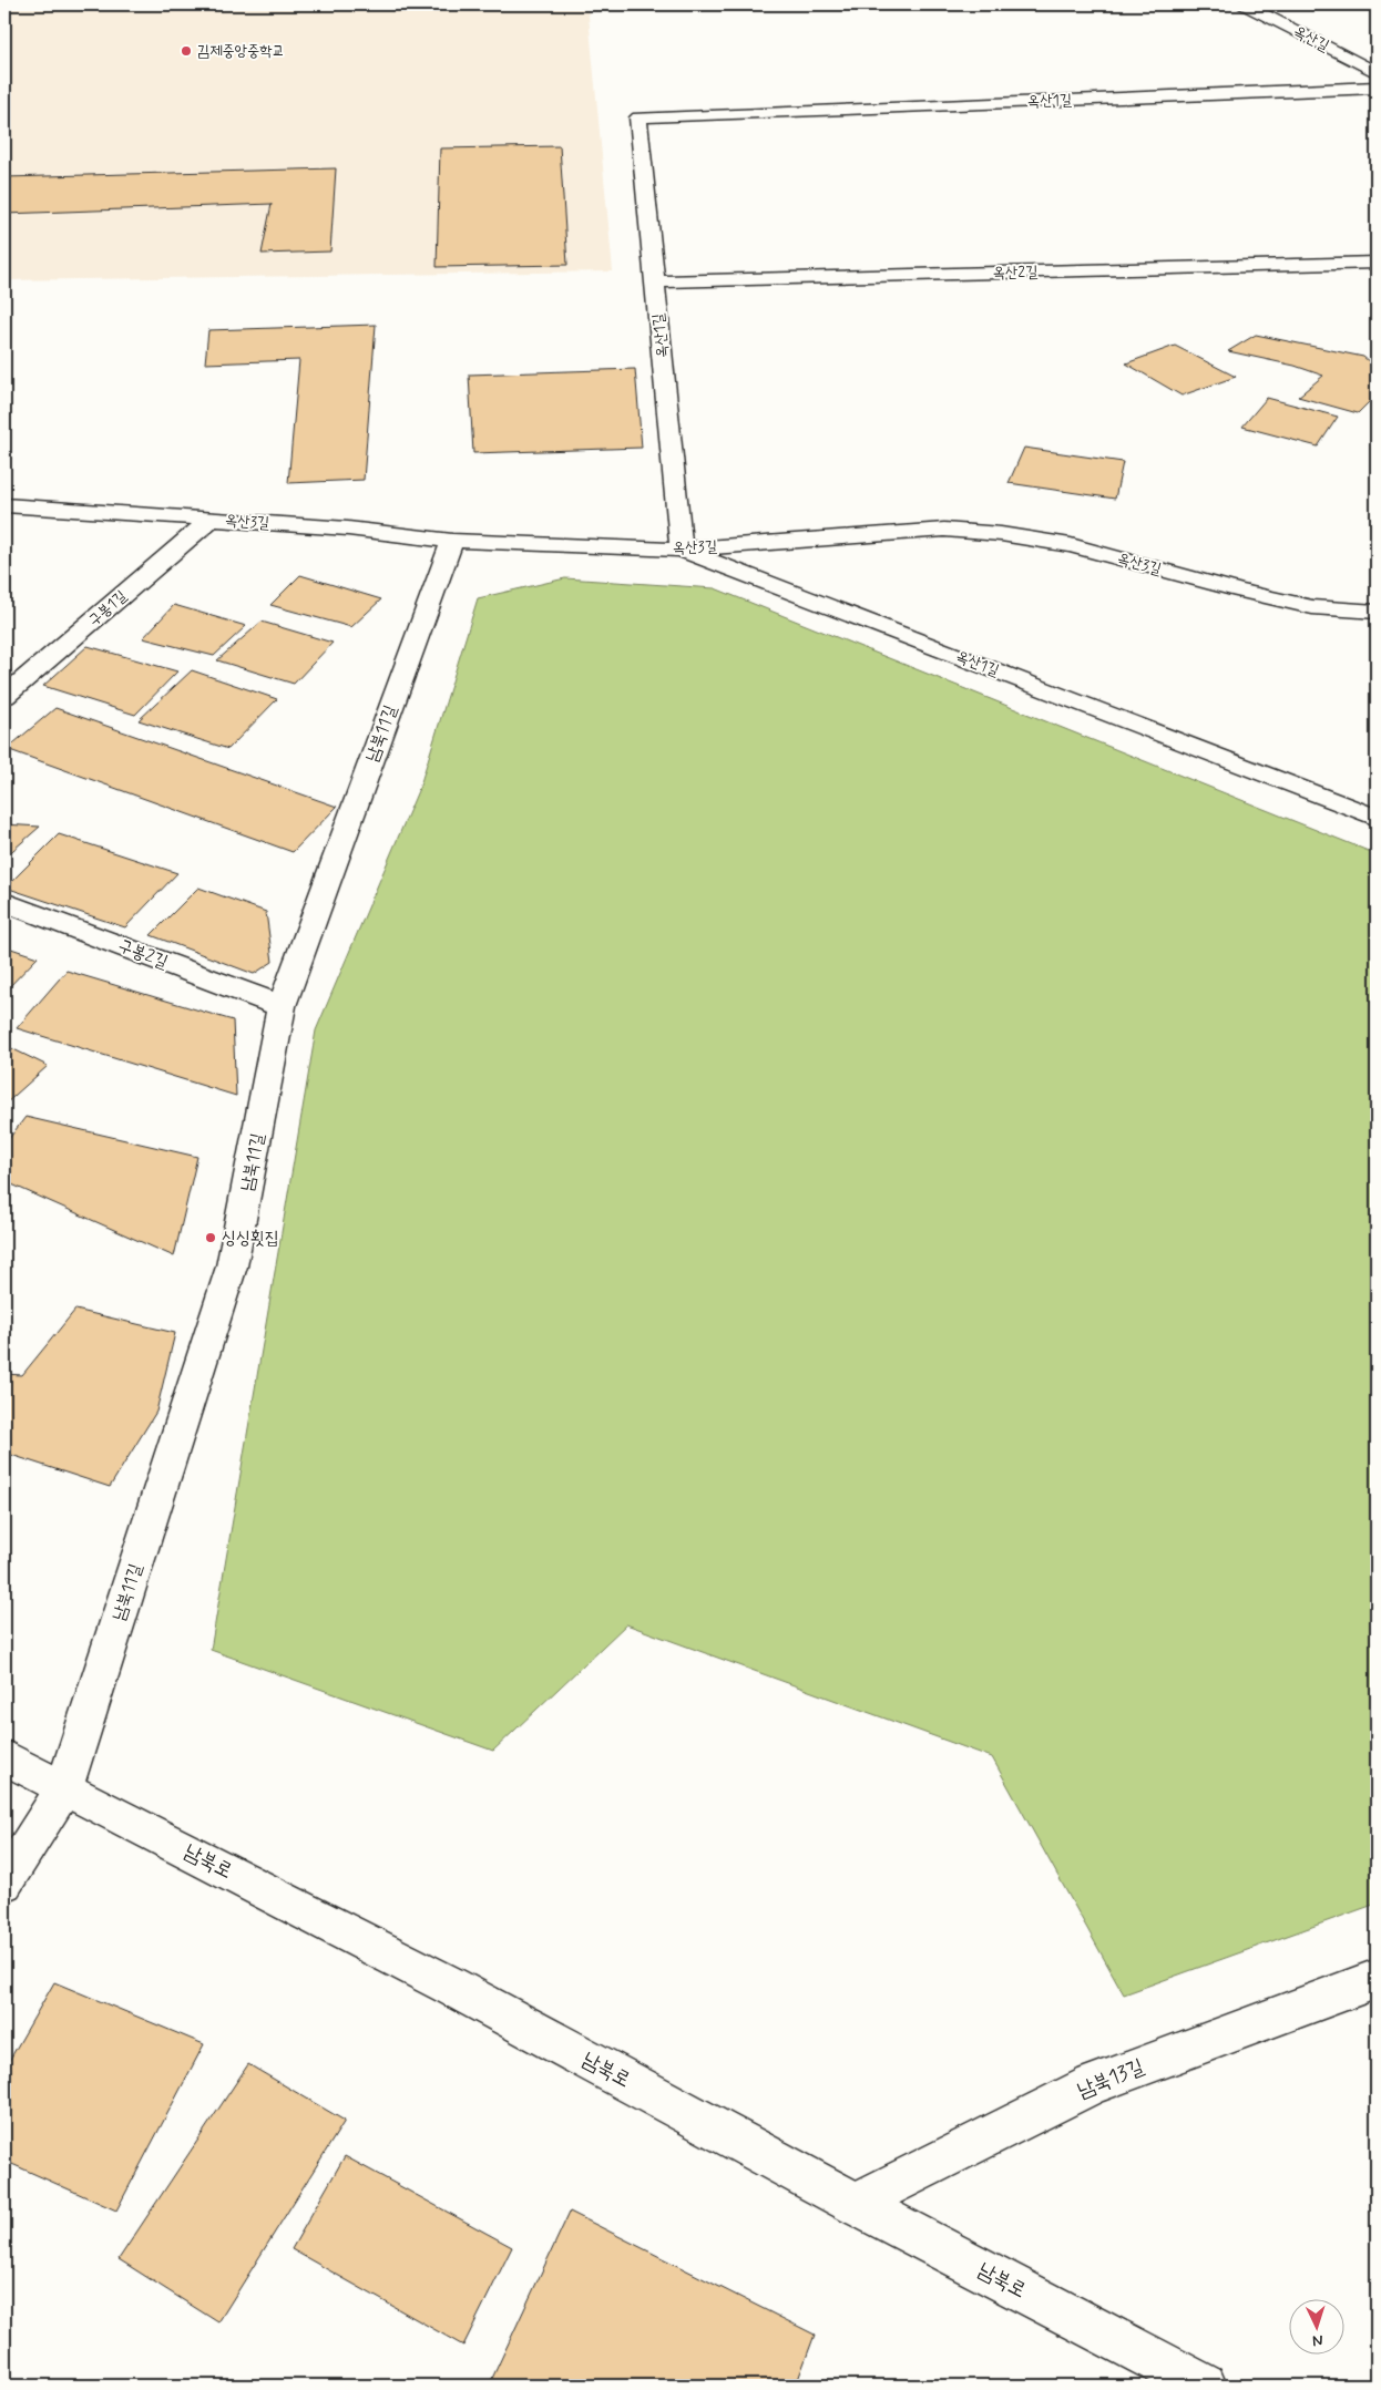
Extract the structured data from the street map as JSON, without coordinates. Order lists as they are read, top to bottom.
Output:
{
  "streets": {
    "street": [
      "옥산길",
      "옥산1길",
      "옥산2길",
      "옥산3길",
      "구봉1길",
      "남북11길",
      "구봉2길",
      "남북로",
      "남북13길"
    ]
  },
  "crossings": [
    ["옥산1길", "옥산2길"],
    ["옥산1길", "옥산3길"],
    ["옥산3길", "구봉1길"],
    ["옥산3길", "남북11길"],
    ["남북11길", "구봉2길"],
    ["남북11길", "남북로"],
    ["남북로", "남북13길"]
  ],
  "places": ["김제중앙중학교", "싱싱횟집"],
  "north": "bottom"
}
